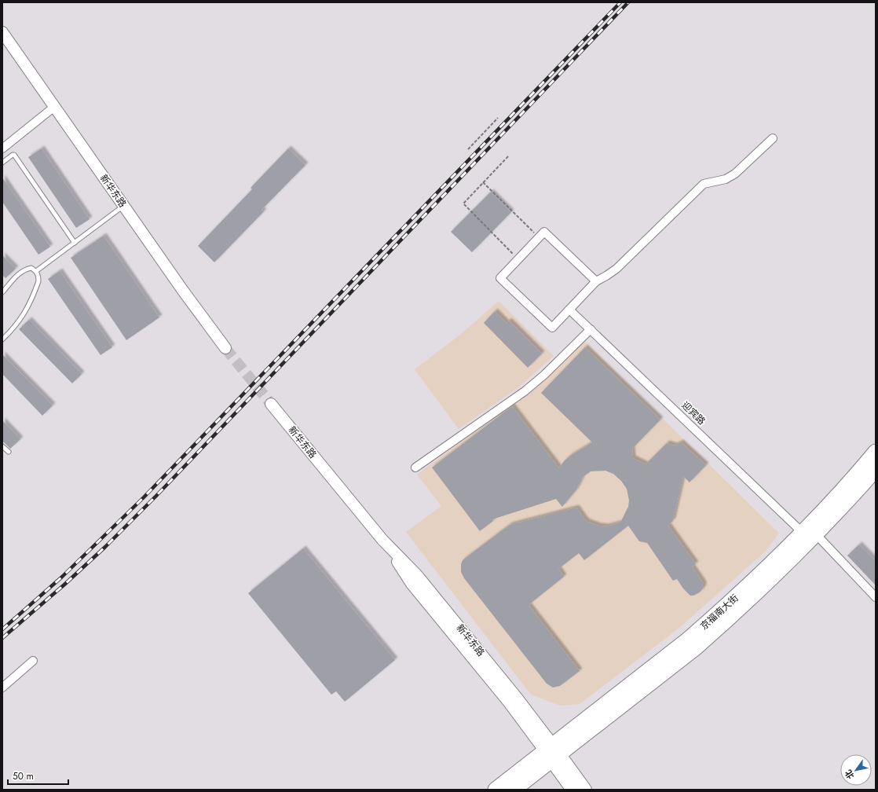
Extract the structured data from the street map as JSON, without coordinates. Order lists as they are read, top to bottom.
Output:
{
  "streets": {
    "highway": ["京福南大街"],
    "main road": ["新华东路"],
    "street": ["迎宾路"]
  },
  "crossings": [
    ["新华东路", "京福南大街"],
    ["迎宾路", "京福南大街"]
  ],
  "scale_bar": "50 m",
  "north": "bottom left"
}
